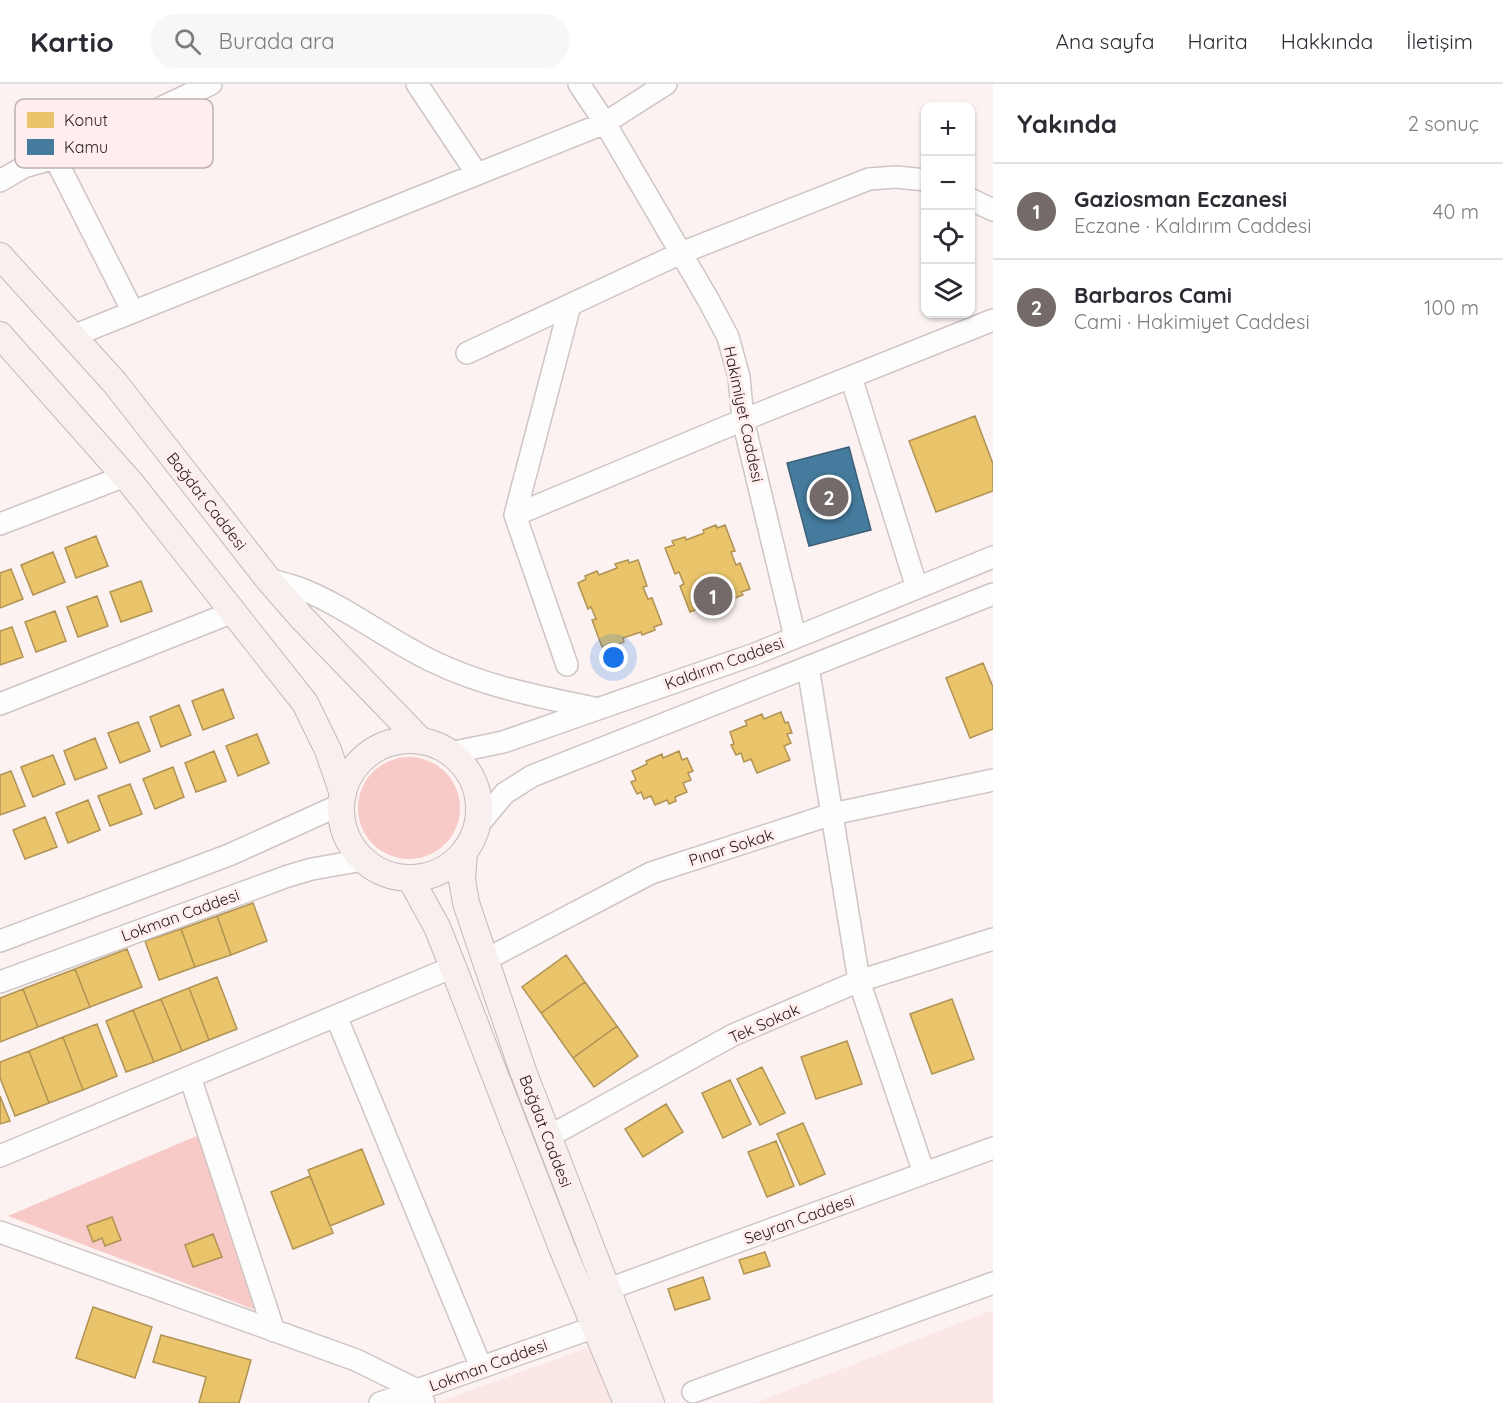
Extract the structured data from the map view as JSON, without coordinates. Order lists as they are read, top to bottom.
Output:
{
  "streets": {
    "main road": ["Bağdat Caddesi"],
    "street": [
      "Hakimiyet Caddesi",
      "Kaldırım Caddesi",
      "Pınar Sokak",
      "Lokman Caddesi",
      "Tek Sokak",
      "Seyran Caddesi"
    ]
  },
  "crossings": [
    ["Hakimiyet Caddesi", "Kaldırım Caddesi"],
    ["Bağdat Caddesi", "Kaldırım Caddesi"],
    ["Bağdat Caddesi", "Pınar Sokak"],
    ["Bağdat Caddesi", "Lokman Caddesi"],
    ["Bağdat Caddesi", "Tek Sokak"],
    ["Bağdat Caddesi", "Seyran Caddesi"],
    ["Kaldırım Caddesi", "Lokman Caddesi"]
  ],
  "legend": ["Konut", "Kamu"],
  "page": {
    "header": "Kartio",
    "search": "Burada ara",
    "nav": [
      "Ana sayfa",
      "Harita",
      "Hakkında",
      "İletişim"
    ],
    "heading": ["Yakında", "2 sonuç"],
    "map_buttons": ["+", "−"],
    "list": [
      {
        "mark": "1",
        "name": "Gaziosman Eczanesi",
        "note": "Eczane · Kaldırım Caddesi",
        "value": "40 m"
      },
      {
        "mark": "2",
        "name": "Barbaros Cami",
        "note": "Cami · Hakimiyet Caddesi",
        "value": "100 m"
      }
    ],
    "pins": ["2", "1"]
  }
}
